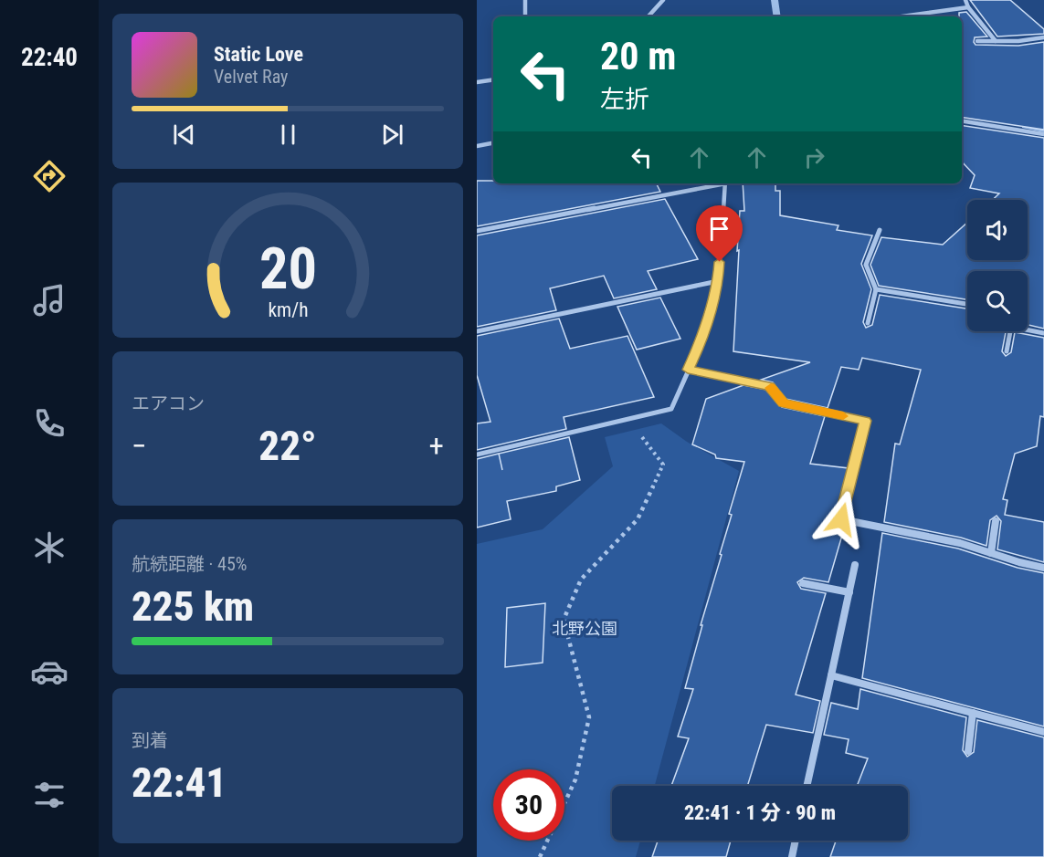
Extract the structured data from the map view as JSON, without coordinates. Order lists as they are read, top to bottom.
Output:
{
  "parks": ["北野公園"],
  "page": {
    "tabs": "22:40",
    "turn": ["20 m", "左折"],
    "song": ["Static Love", "Velvet Ray"],
    "tile": [
      "エアコン",
      ["航続距離 · 45%", "225 km"],
      ["到着", "22:41"]
    ],
    "heat": ["−", "22°", "+"],
    "limit": "30",
    "trip": "22:41 · 1 分 · 90 m",
    "gauge": ["20", "km/h"]
  }
}
